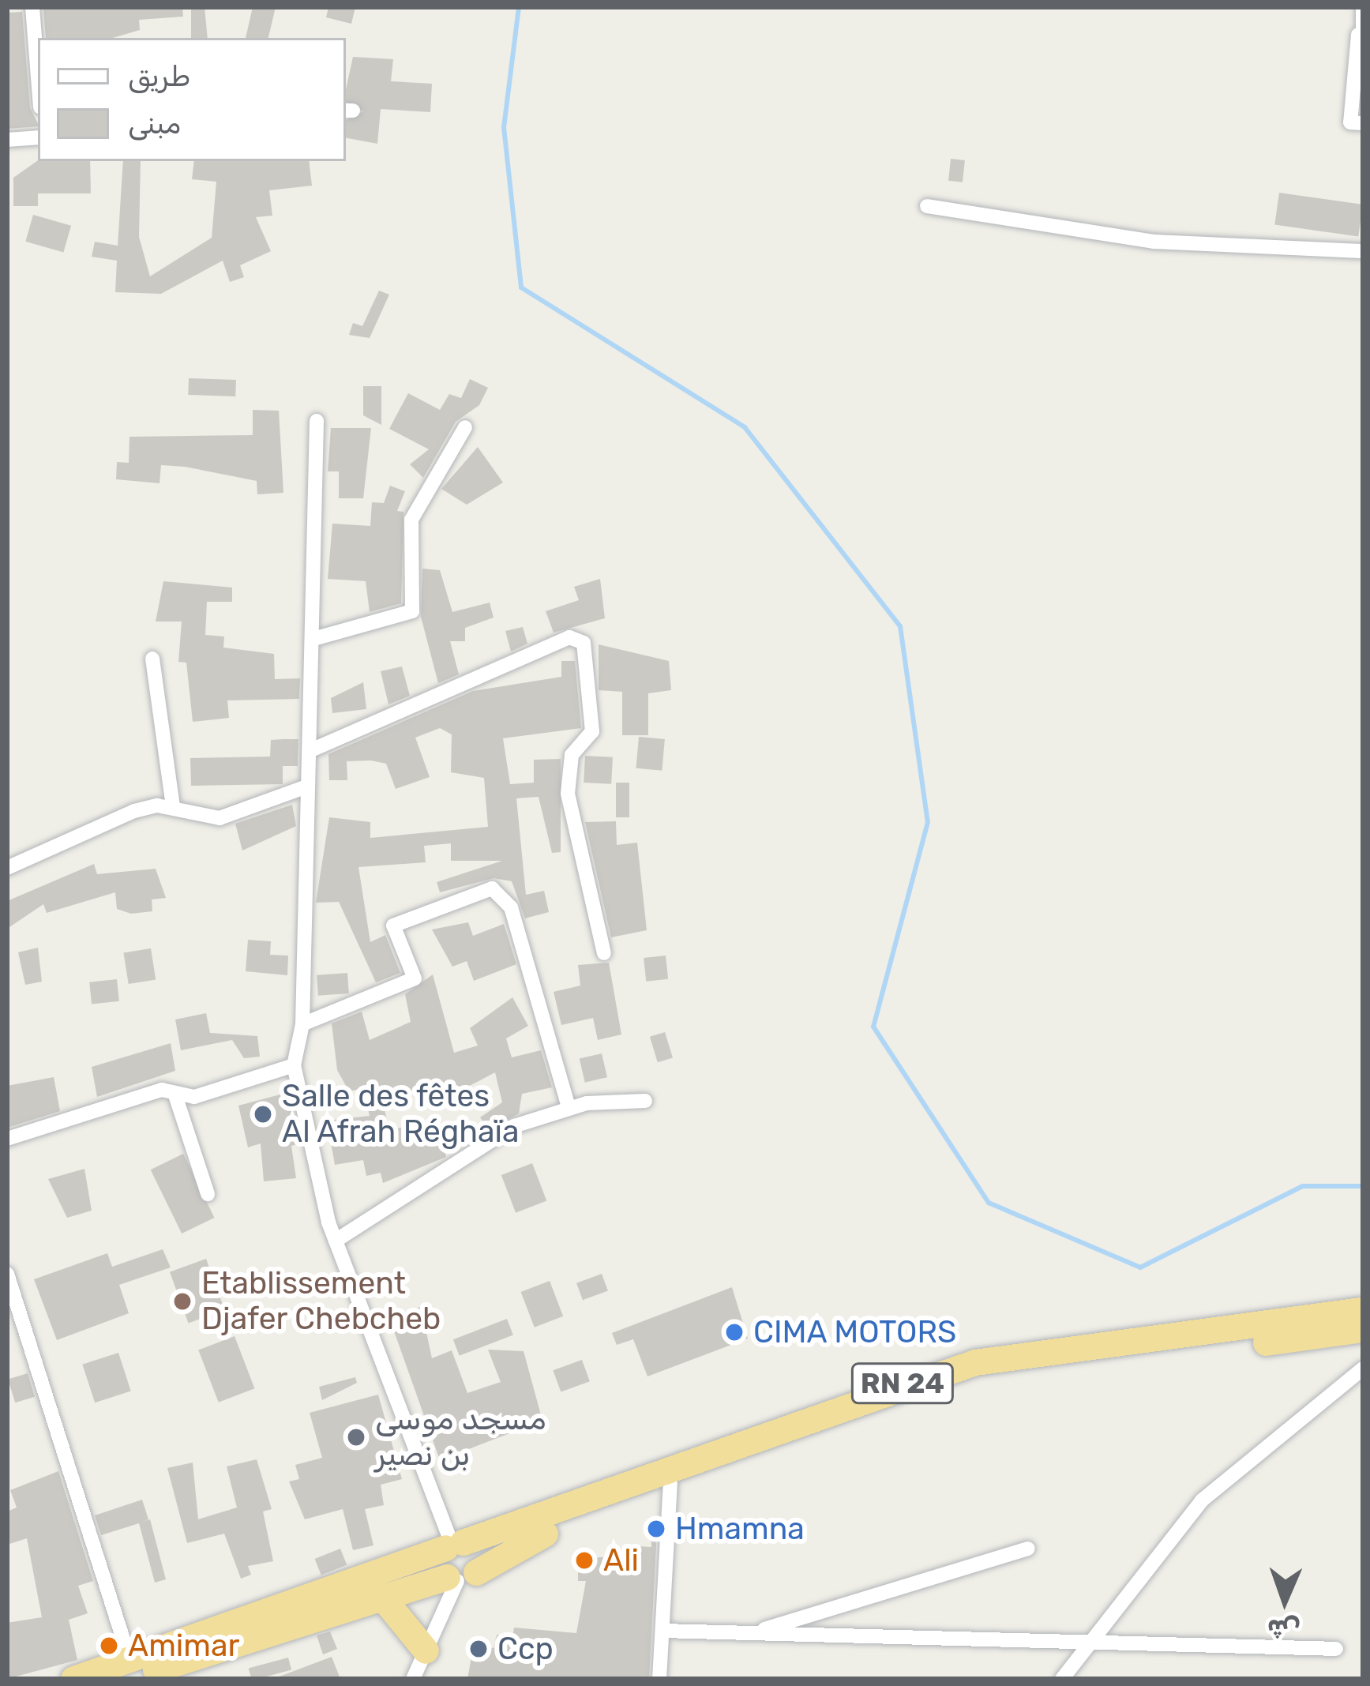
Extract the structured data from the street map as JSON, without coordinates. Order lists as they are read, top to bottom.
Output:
{
  "streets": {
    "highway": ["RN 24"]
  },
  "places": [
    "Salle des fêtes Al Afrah Réghaïa",
    "Etablissement Djafer Chebcheb",
    "CIMA MOTORS",
    "مسجد موسى بن نصير",
    "Hmamna",
    "Ali",
    "Amimar",
    "Ccp"
  ],
  "legend": ["طريق", "مبنى"],
  "north": "bottom"
}
